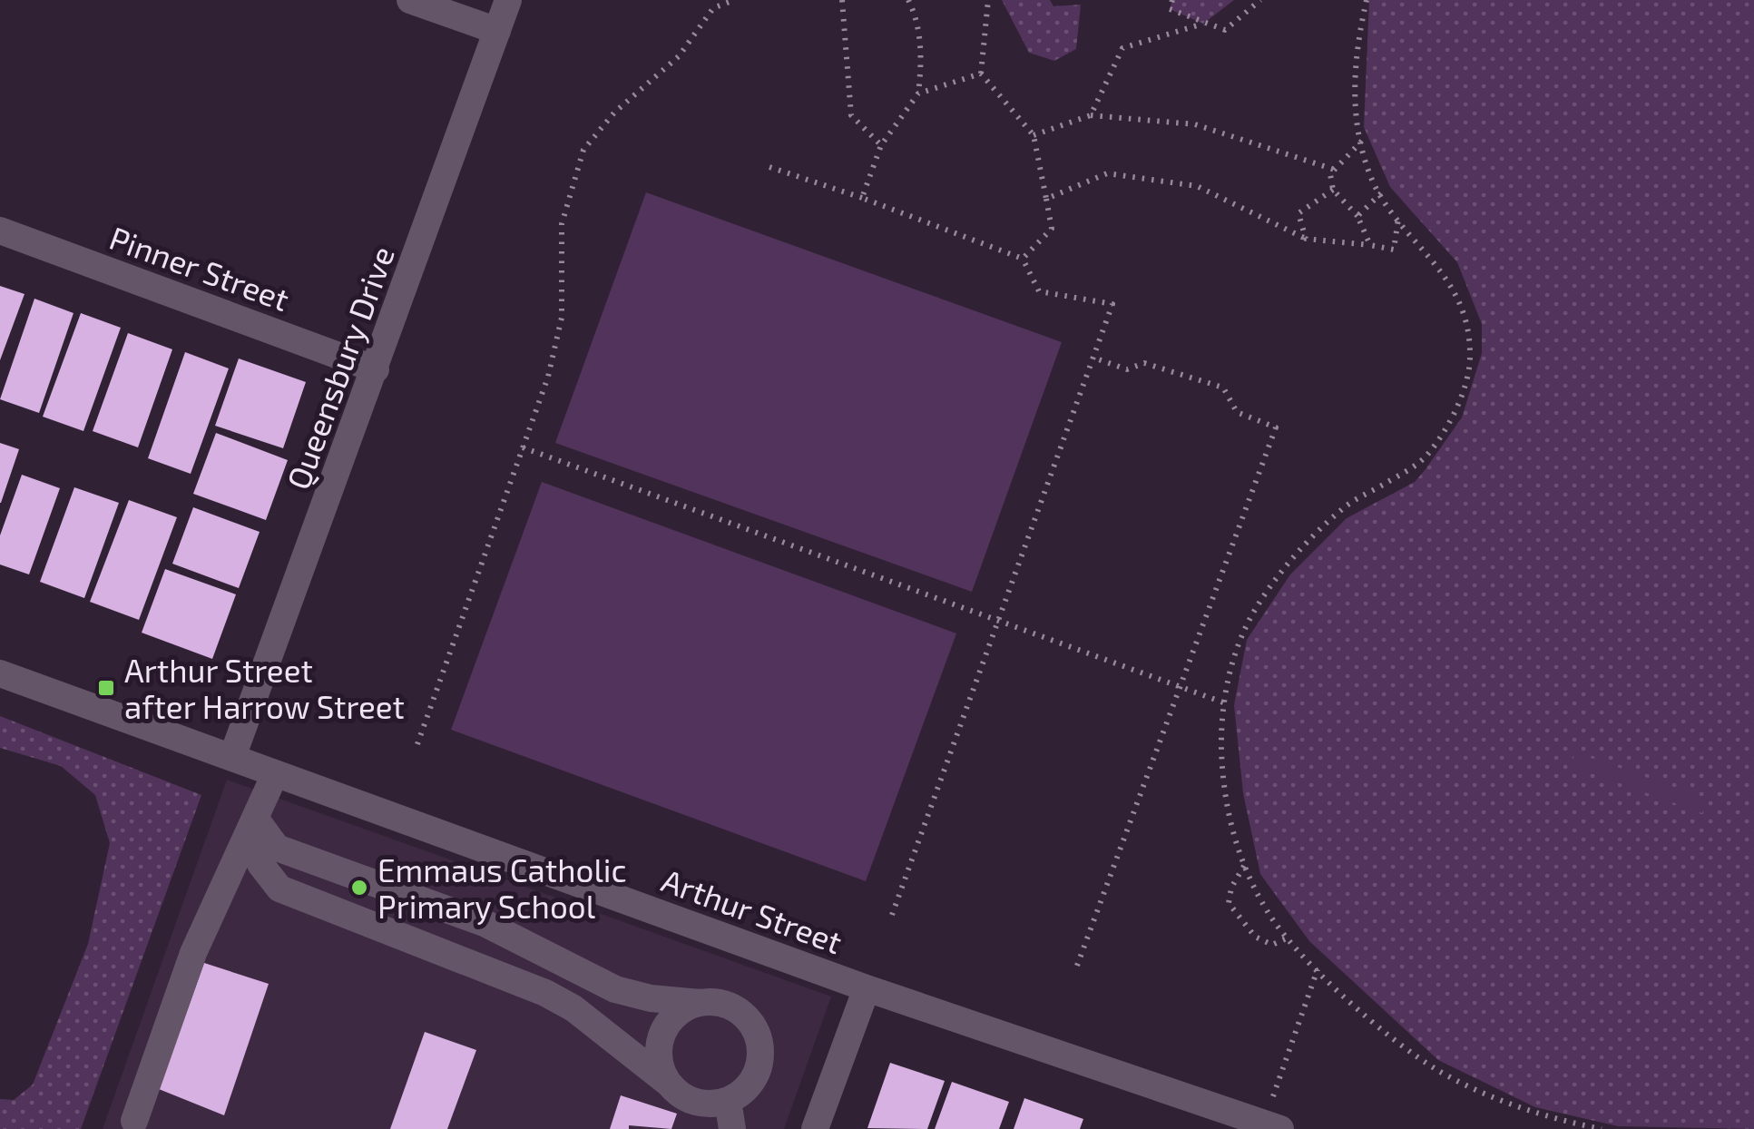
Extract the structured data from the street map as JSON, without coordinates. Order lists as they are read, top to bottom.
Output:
{
  "streets": {
    "street": ["Pinner Street", "Queensbury Drive", "Arthur Street"]
  },
  "crossings": [
    ["Pinner Street", "Queensbury Drive"],
    ["Queensbury Drive", "Arthur Street"]
  ],
  "places": {
    "transit": ["Arthur Street after Harrow Street"],
    "other": ["Emmaus Catholic Primary School"]
  }
}
